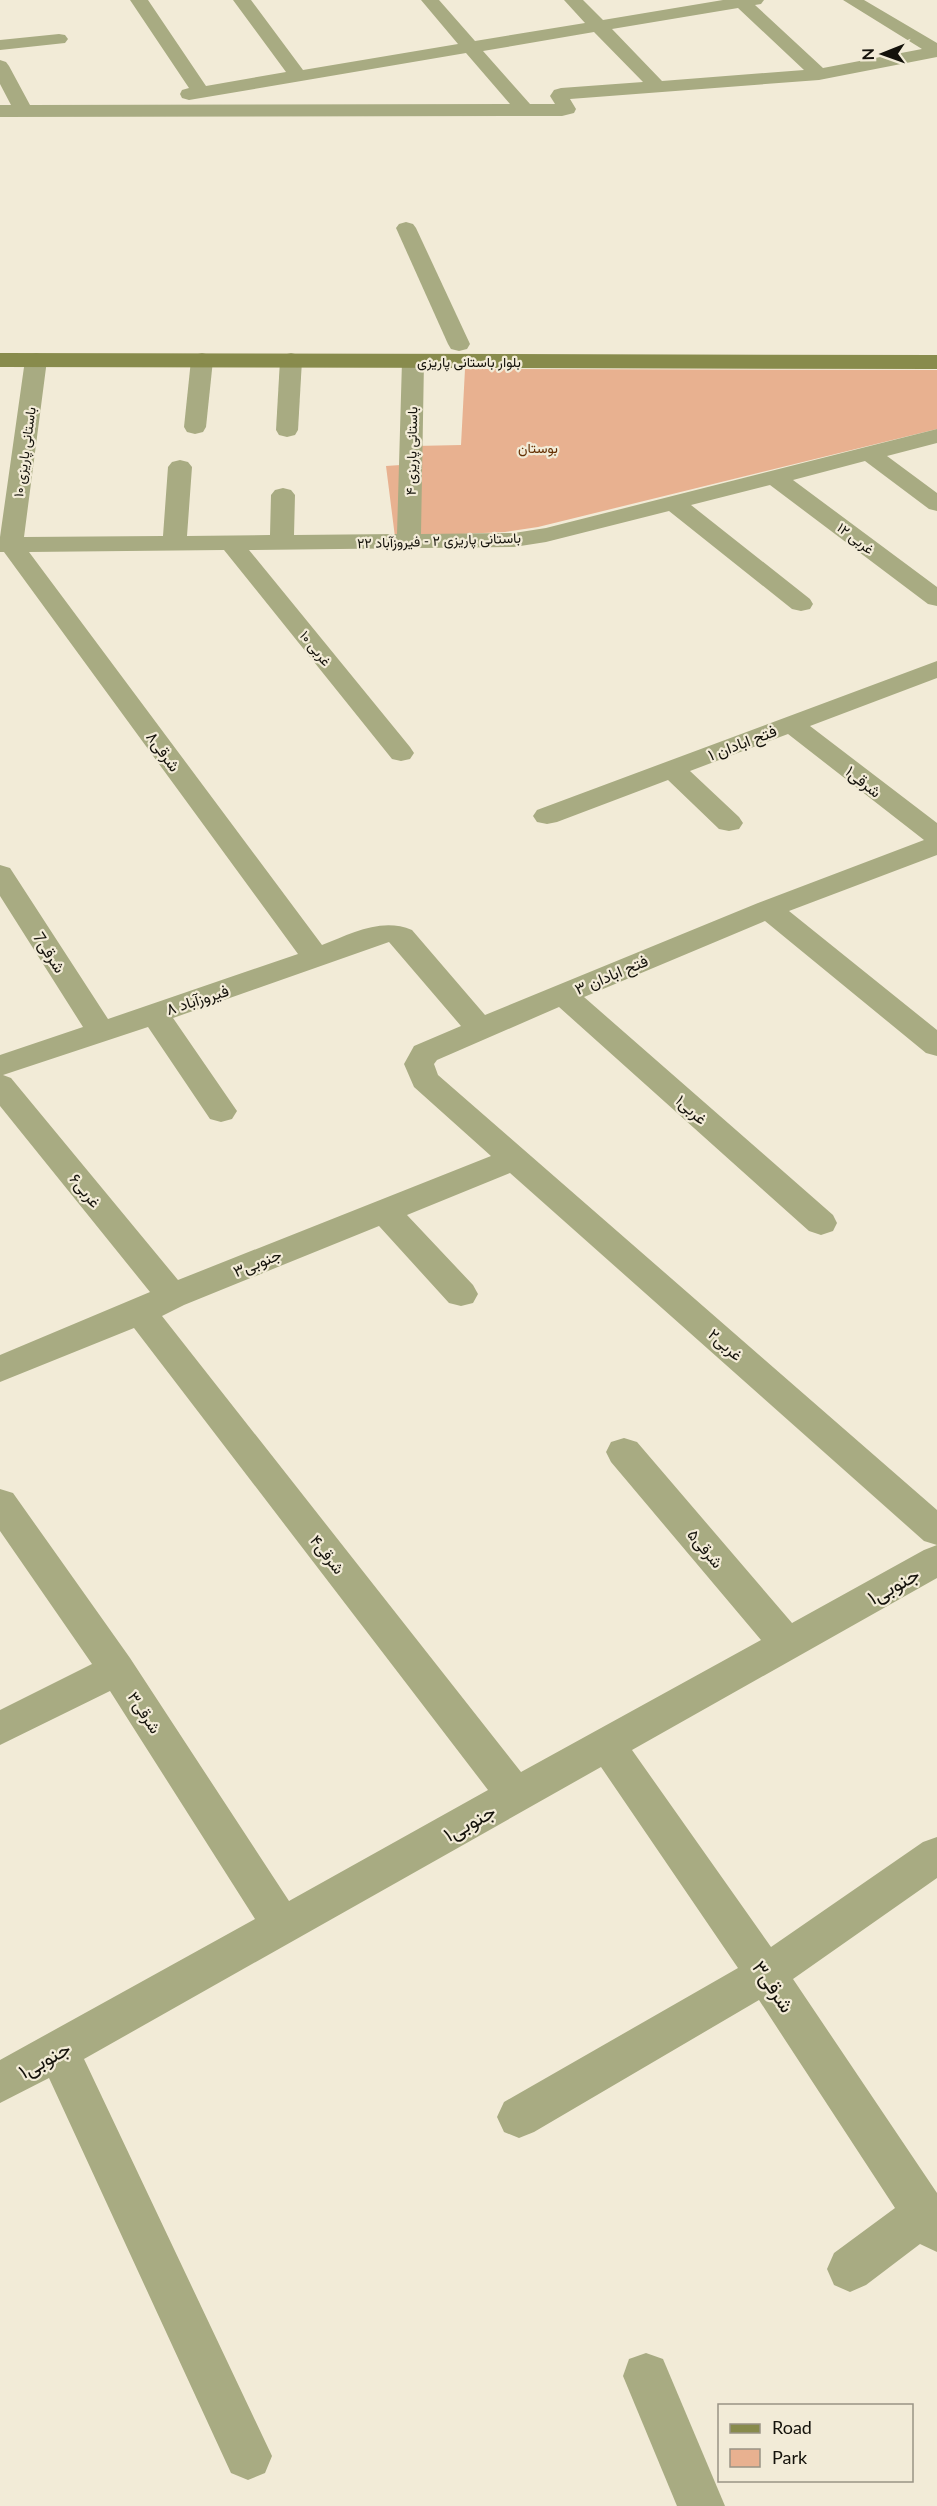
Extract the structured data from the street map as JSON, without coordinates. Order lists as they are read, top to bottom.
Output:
{
  "streets": {
    "main road": ["بلوار باستانی پاریزی"],
    "street": [
      "باستانی پاریزی ۴",
      "باستانی پاریزی ۱۰",
      "غربی ۱۲",
      "باستانی پاریزی ۲ - فیروزآباد ۲۲",
      "غربی ۱۰",
      "فتح ابادان ۱",
      "شرقی۸",
      "شرقی۱",
      "شرقی7",
      "فتح ابادان ۳",
      "فیروزآباد ۸",
      "غربی۱",
      "غربی۶",
      "جنوبی۳",
      "غربی۲",
      "شرقی۵",
      "شرقی۴",
      "جنوبی۱",
      "شرقی۳"
    ]
  },
  "crossings": [
    ["بلوار باستانی پاریزی", "باستانی پاریزی ۴"],
    ["بلوار باستانی پاریزی", "باستانی پاریزی ۱۰"],
    ["باستانی پاریزی ۴", "باستانی پاریزی ۲ - فیروزآباد ۲۲"],
    ["باستانی پاریزی ۱۰", "باستانی پاریزی ۲ - فیروزآباد ۲۲"],
    ["باستانی پاریزی ۱۰", "شرقی۸"],
    ["غربی ۱۲", "باستانی پاریزی ۲ - فیروزآباد ۲۲"],
    ["باستانی پاریزی ۲ - فیروزآباد ۲۲", "غربی ۱۰"],
    ["باستانی پاریزی ۲ - فیروزآباد ۲۲", "شرقی۸"],
    ["فتح ابادان ۱", "شرقی۱"],
    ["شرقی۸", "فیروزآباد ۸"],
    ["شرقی7", "فیروزآباد ۸"],
    ["فتح ابادان ۳", "فیروزآباد ۸"],
    ["فتح ابادان ۳", "غربی۱"],
    ["فتح ابادان ۳", "جنوبی۳"],
    ["فتح ابادان ۳", "غربی۲"],
    ["غربی۶", "جنوبی۳"],
    ["جنوبی۳", "غربی۲"],
    ["جنوبی۳", "شرقی۴"],
    ["شرقی۵", "جنوبی۱"],
    ["شرقی۴", "جنوبی۱"],
    ["جنوبی۱", "شرقی۳"]
  ],
  "parks": ["بوستان"],
  "legend": ["Road", "Park"],
  "north": "left"
}
